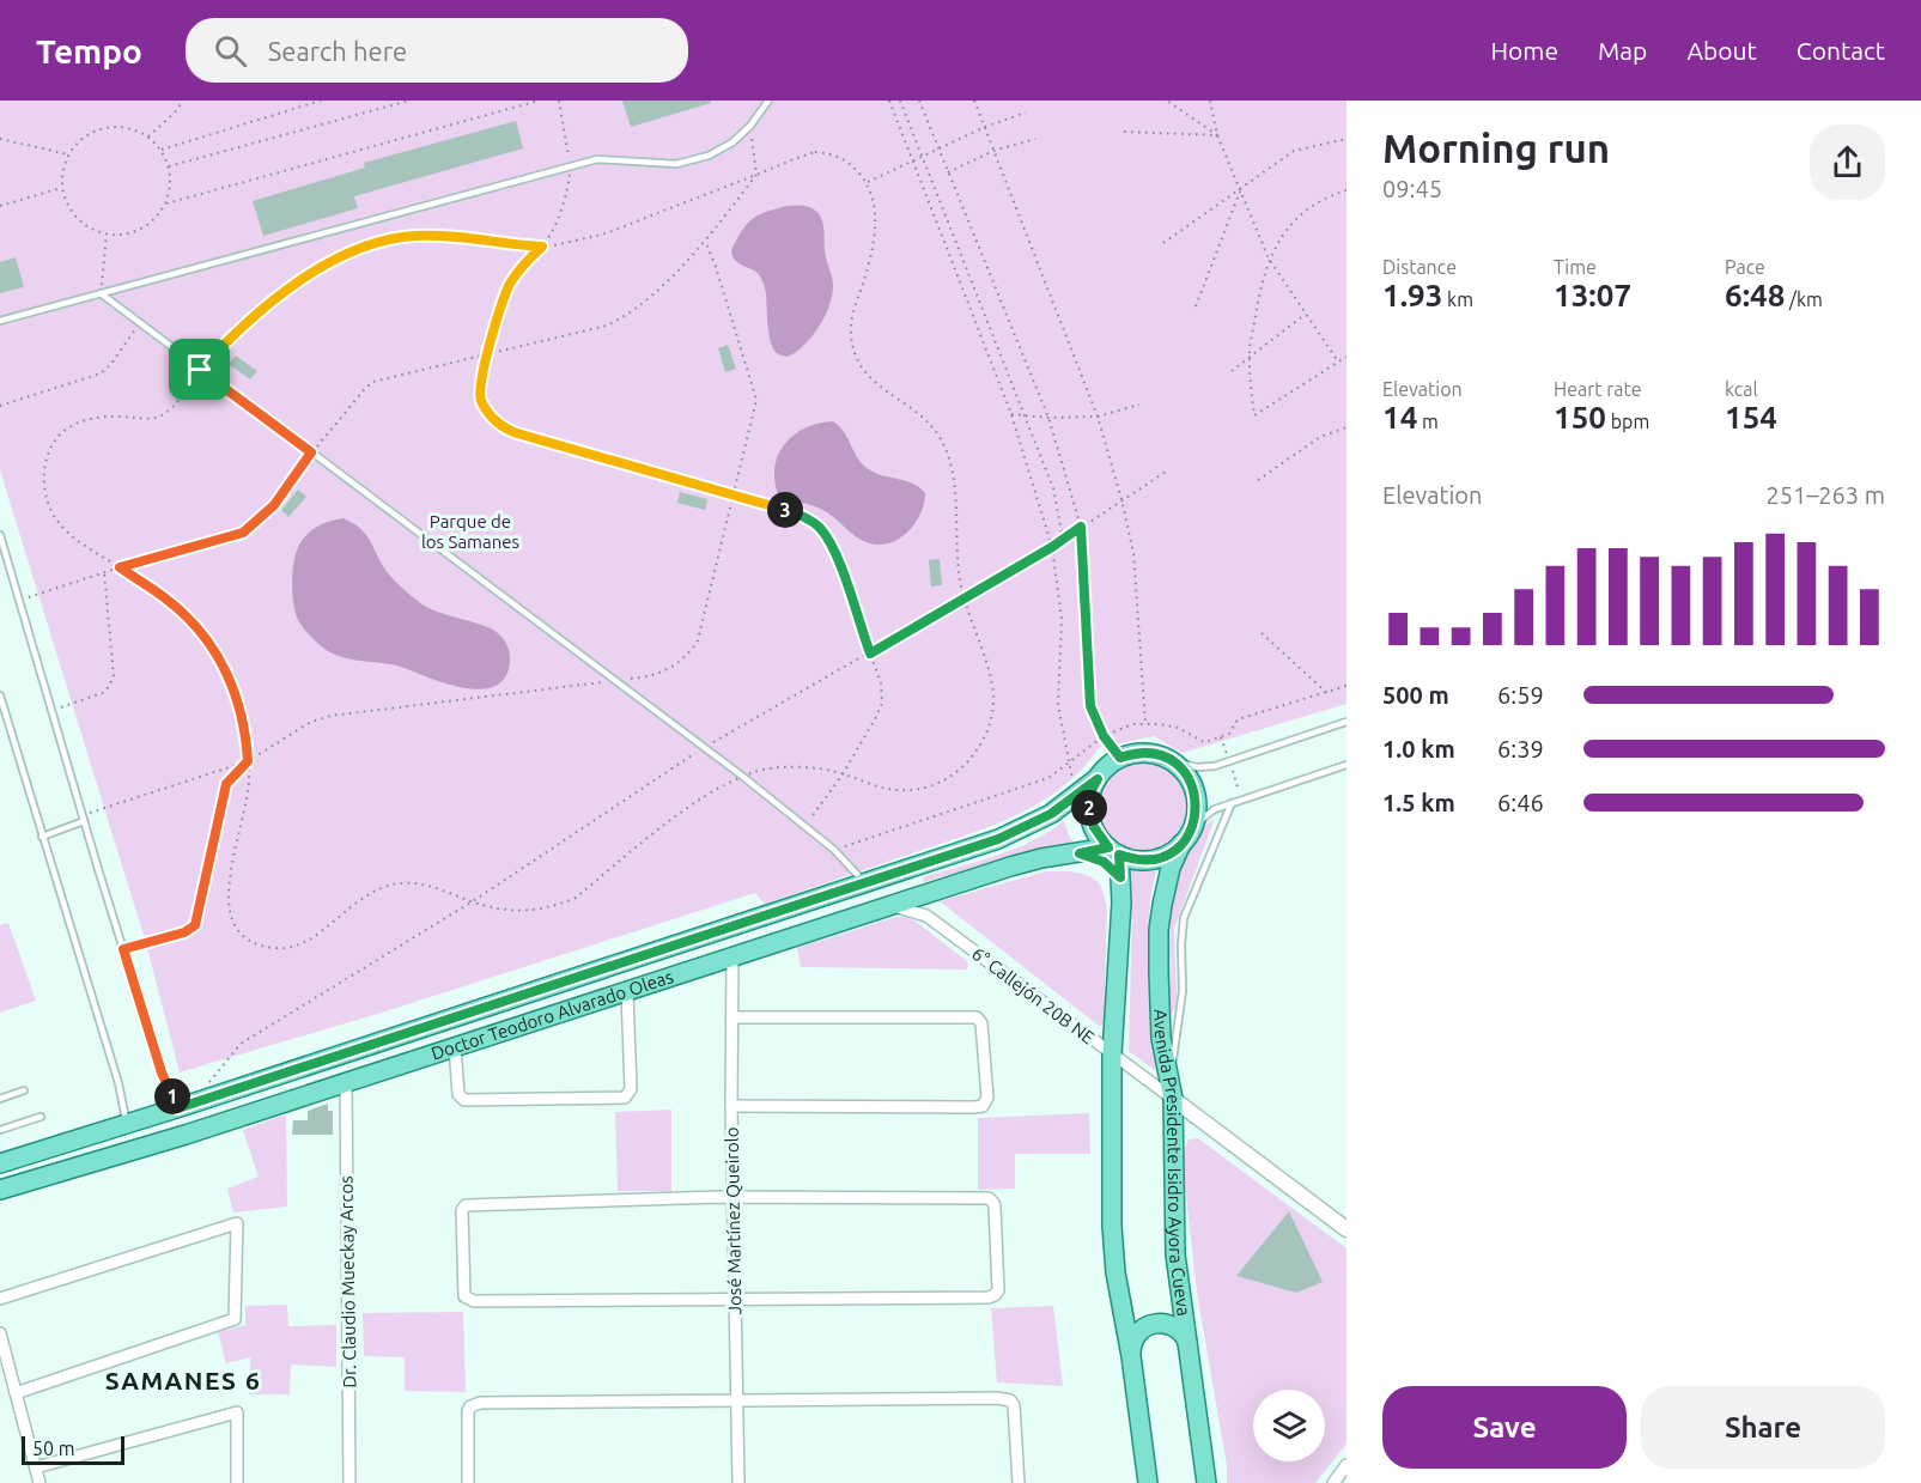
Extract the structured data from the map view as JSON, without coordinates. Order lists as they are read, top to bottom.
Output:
{
  "streets": {
    "main road": ["Doctor Teodoro Alvarado Oleas", "Avenida Presidente Isidro Ayora Cueva"],
    "street": ["6° Callejón 20B NE", "José Martínez Queirolo", "Dr. Claudio Mueckay Arcos"]
  },
  "crossings": [
    ["6° Callejón 20B NE", "Doctor Teodoro Alvarado Oleas"],
    ["6° Callejón 20B NE", "Avenida Presidente Isidro Ayora Cueva"],
    ["Doctor Teodoro Alvarado Oleas", "Avenida Presidente Isidro Ayora Cueva"],
    ["Doctor Teodoro Alvarado Oleas", "José Martínez Queirolo"],
    ["Doctor Teodoro Alvarado Oleas", "Dr. Claudio Mueckay Arcos"]
  ],
  "districts": ["SAMANES 6"],
  "parks": ["Parque de los Samanes"],
  "scale_bar": "50 m",
  "page": {
    "header": "Tempo",
    "search": "Search here",
    "nav": [
      "Home",
      "Map",
      "About",
      "Contact"
    ],
    "heading": ["Morning run", "09:45"],
    "stats": [
      ["Distance", "1.93 km"],
      ["Time", "13:07"],
      ["Pace", "6:48 /km"],
      ["Elevation", "14 m"],
      ["Heart rate", "150 bpm"],
      ["kcal", "154"]
    ],
    "chart": ["Elevation", "251–263 m"],
    "pins": ["3", "2", "1"],
    "list": [
      {
        "name": "500 m",
        "note": "6:59"
      },
      {
        "name": "1.0 km",
        "note": "6:39"
      },
      {
        "name": "1.5 km",
        "note": "6:46"
      }
    ],
    "buttons": ["Save", "Share"],
    "scale": "50 m"
  }
}
